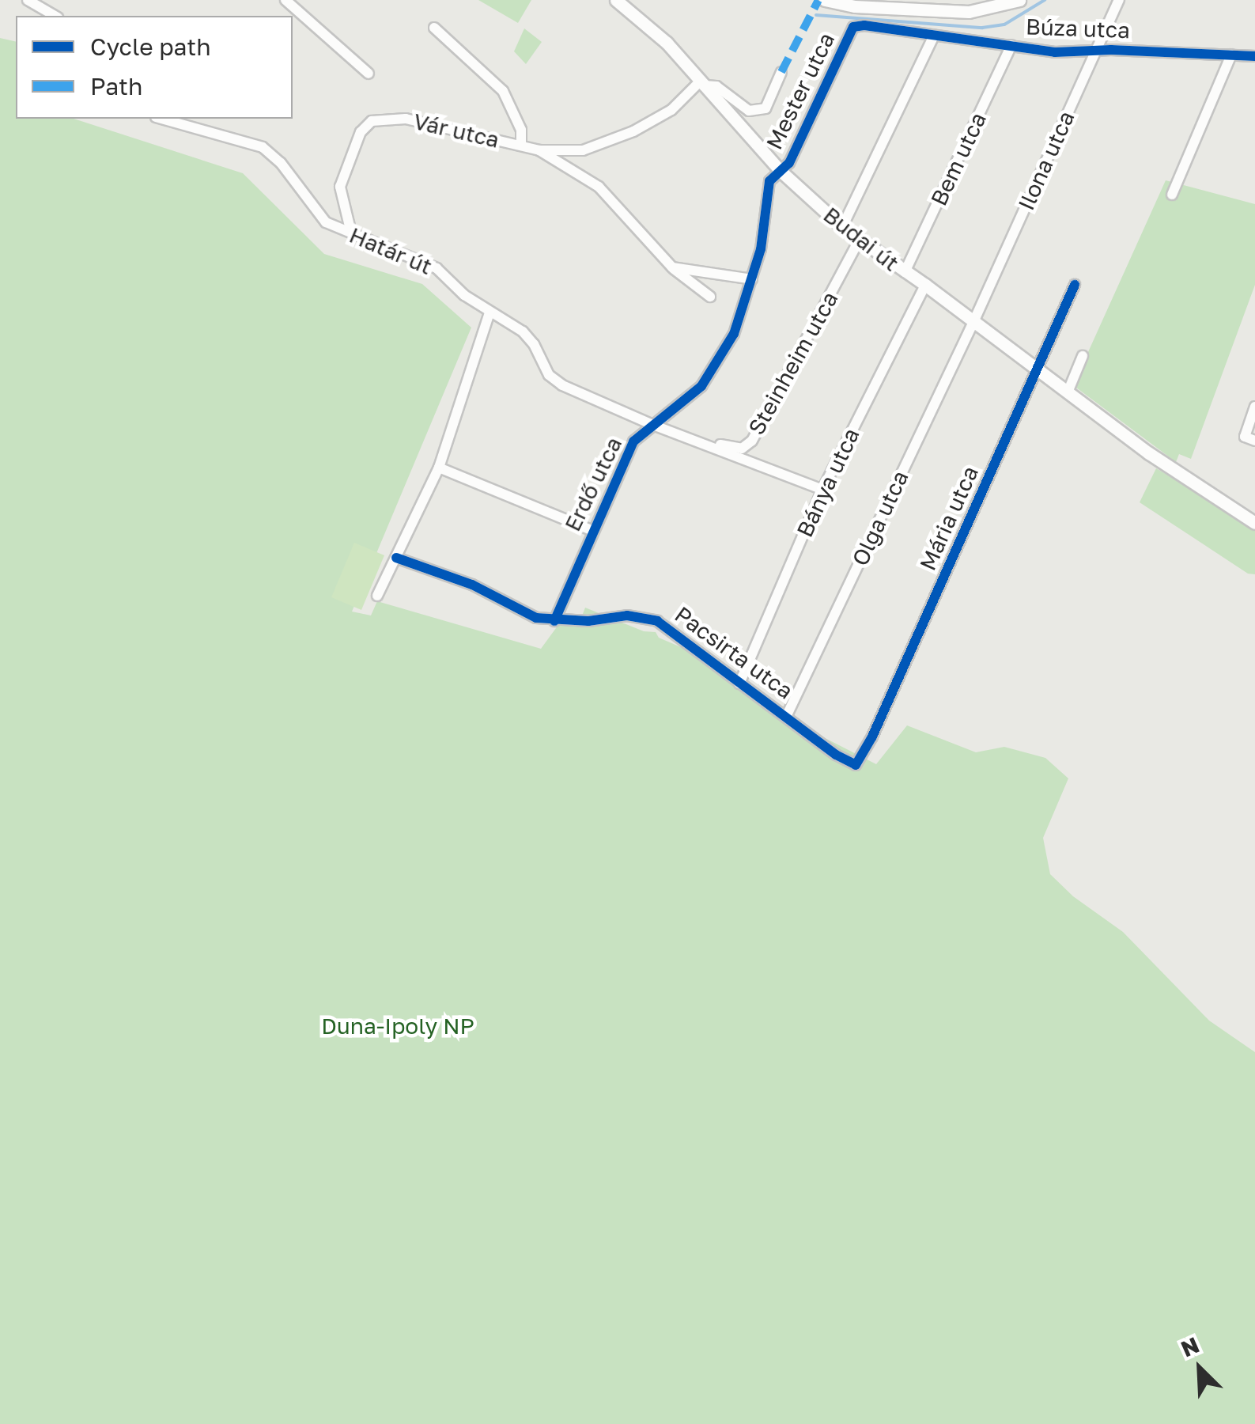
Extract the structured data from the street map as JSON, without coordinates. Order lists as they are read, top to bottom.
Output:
{
  "streets": {
    "street": [
      "Búza utca",
      "Mester utca",
      "Vár utca",
      "Bem utca",
      "Ilona utca",
      "Budai út",
      "Határ út",
      "Steinheim utca",
      "Bánya utca",
      "Erdő utca",
      "Olga utca",
      "Mária utca",
      "Pacsirta utca"
    ]
  },
  "crossings": [
    ["Búza utca", "Mester utca"],
    ["Búza utca", "Bem utca"],
    ["Búza utca", "Ilona utca"],
    ["Mester utca", "Budai út"],
    ["Mester utca", "Erdő utca"],
    ["Vár utca", "Határ út"],
    ["Bem utca", "Budai út"],
    ["Ilona utca", "Budai út"],
    ["Ilona utca", "Olga utca"],
    ["Budai út", "Steinheim utca"],
    ["Budai út", "Bánya utca"],
    ["Budai út", "Erdő utca"],
    ["Budai út", "Olga utca"],
    ["Budai út", "Mária utca"],
    ["Határ út", "Steinheim utca"],
    ["Határ út", "Erdő utca"],
    ["Bánya utca", "Pacsirta utca"],
    ["Erdő utca", "Pacsirta utca"],
    ["Olga utca", "Pacsirta utca"],
    ["Mária utca", "Pacsirta utca"]
  ],
  "parks": ["Duna-Ipoly NP"],
  "legend": ["Cycle path", "Path"],
  "north": "top left"
}
